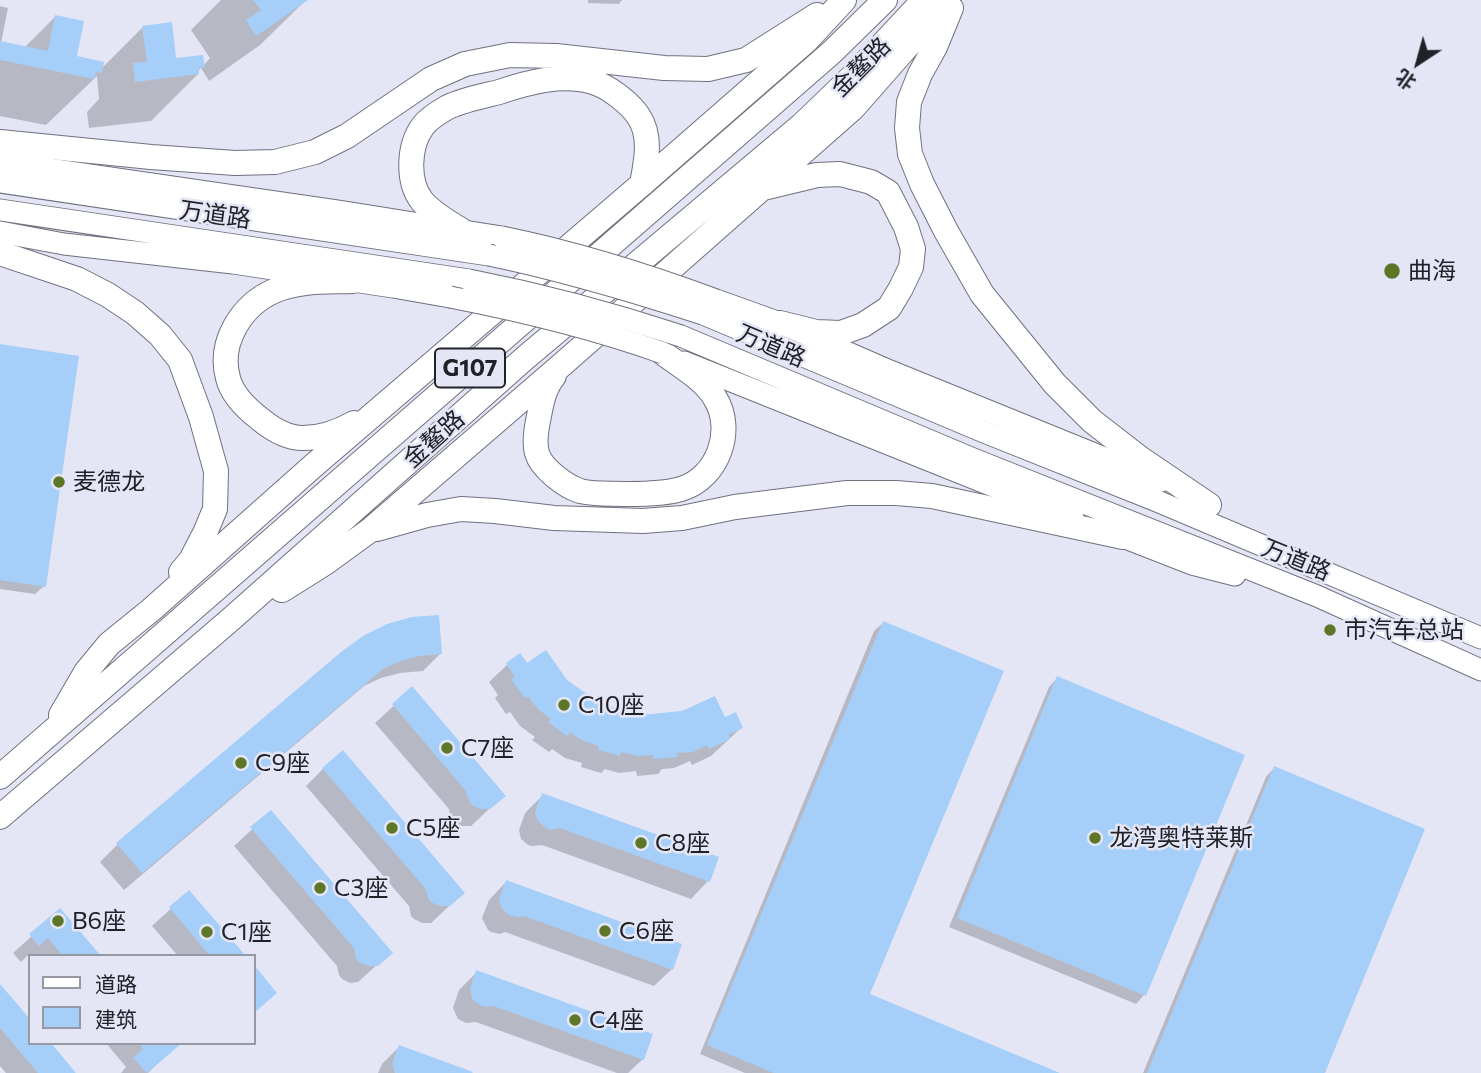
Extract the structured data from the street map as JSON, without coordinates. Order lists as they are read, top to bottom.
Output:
{
  "streets": {
    "highway": ["金鳌路", "G107"],
    "main road": ["万道路"]
  },
  "places": [
    "曲海",
    "麦德龙",
    "市汽车总站",
    "C10座",
    "C7座",
    "C9座",
    "C5座",
    "龙湾奥特莱斯",
    "C8座",
    "C3座",
    "B6座",
    "C6座",
    "C1座",
    "C4座"
  ],
  "legend": ["道路", "建筑"],
  "north": "bottom left"
}
